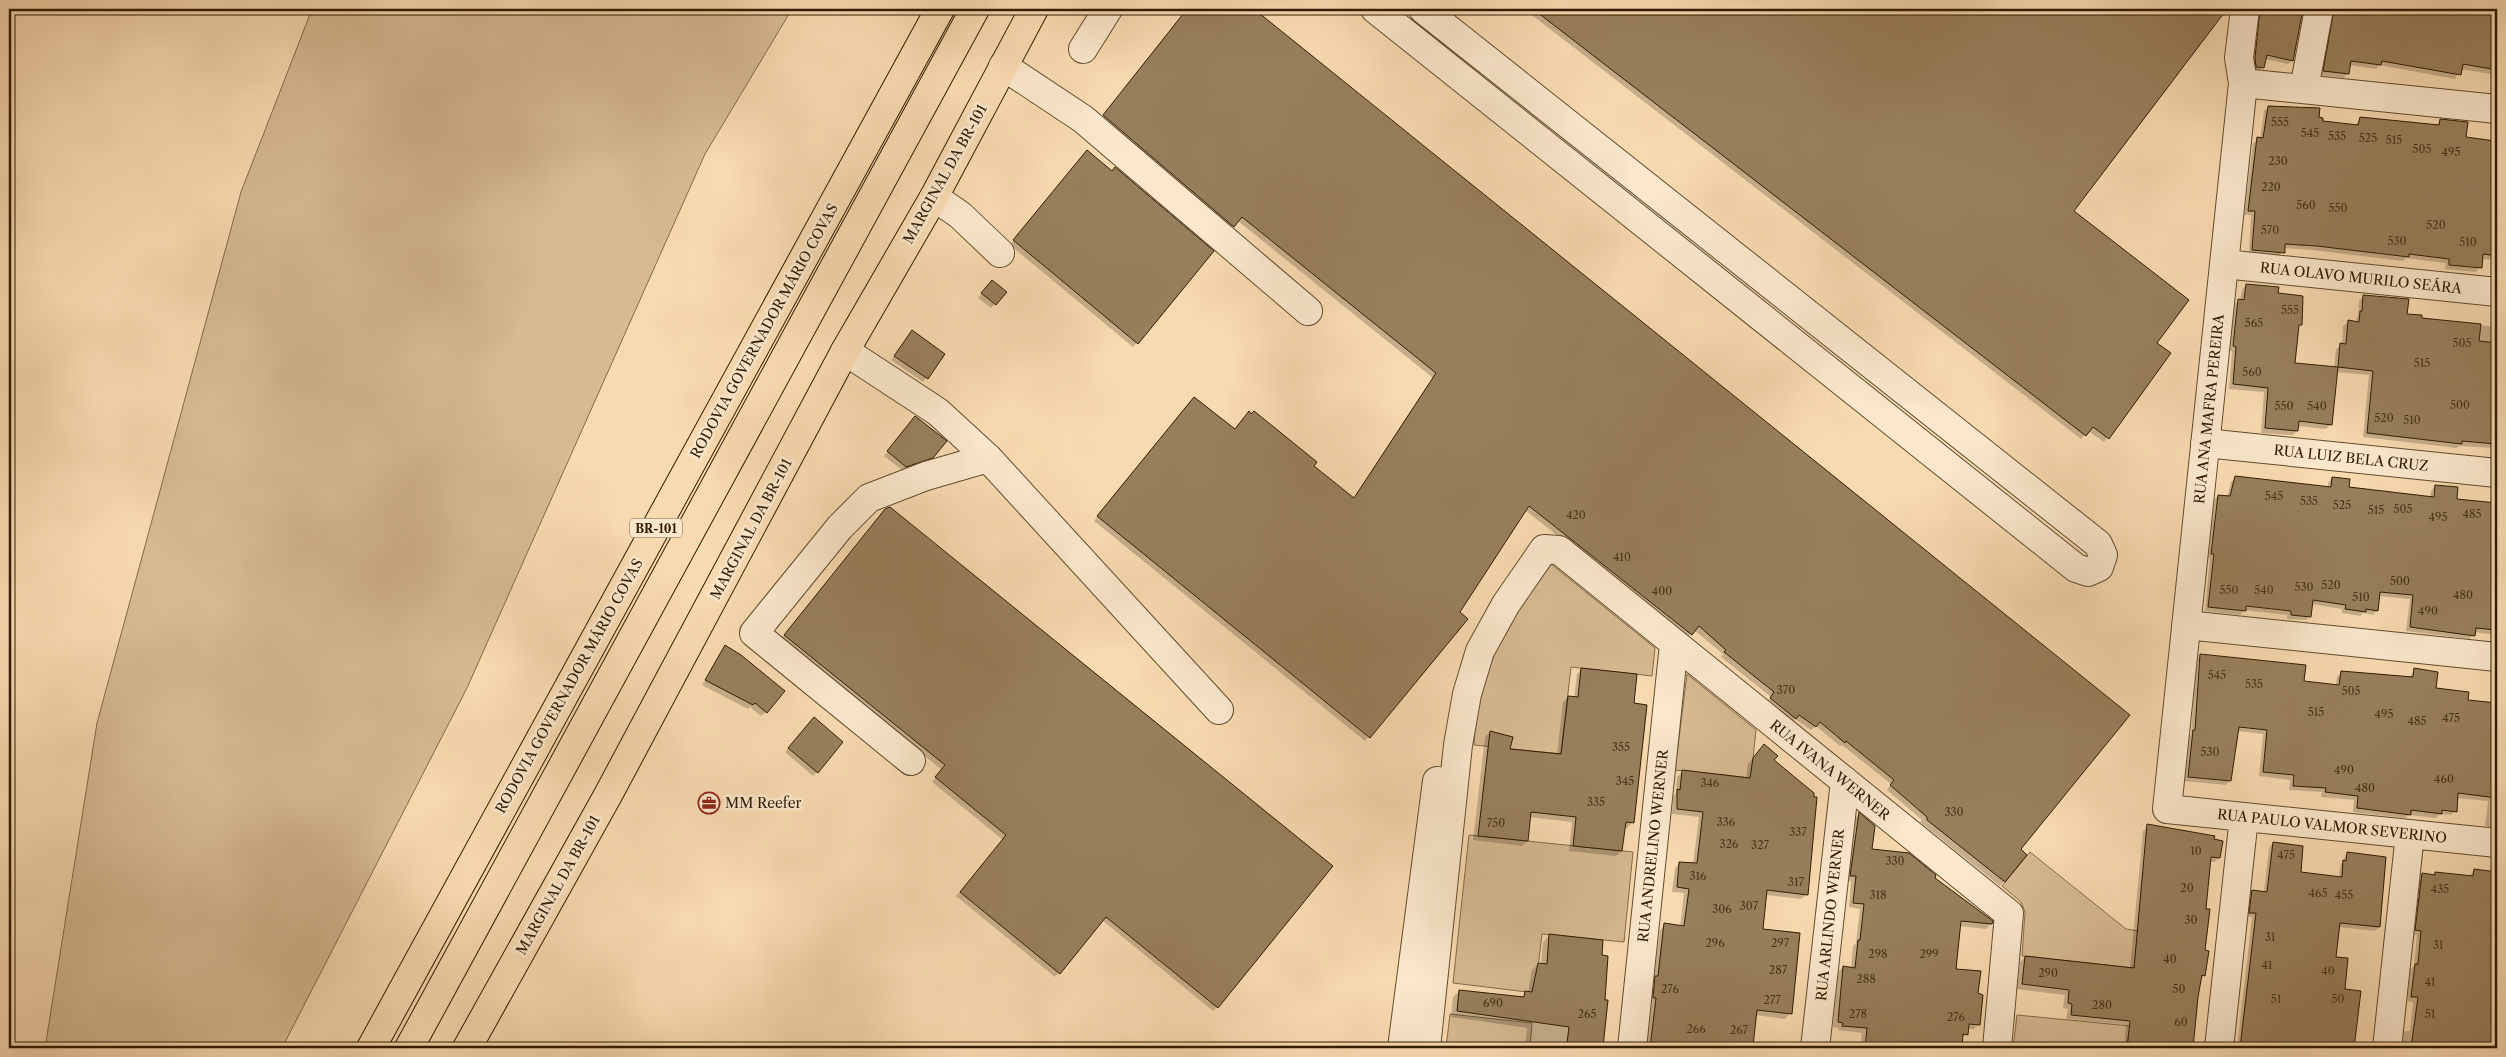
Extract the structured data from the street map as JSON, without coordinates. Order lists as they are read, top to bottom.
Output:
{
  "streets": {
    "main road": ["MARGINAL DA BR-101", "RODOVIA GOVERNADOR MÁRIO COVAS", "BR-101"],
    "street": [
      "RUA OLAVO MURILO SEÁRA",
      "RUA ANA MAFRA PEREIRA",
      "RUA LUIZ BELA CRUZ",
      "RUA IVANA WERNER",
      "RUA PAULO VALMOR SEVERINO",
      "RUA ANDRELINO WERNER",
      "RUA ARLINDO WERNER"
    ]
  },
  "crossings": [
    ["RUA OLAVO MURILO SEÁRA", "RUA ANA MAFRA PEREIRA"],
    ["RUA ANA MAFRA PEREIRA", "RUA LUIZ BELA CRUZ"],
    ["RUA ANA MAFRA PEREIRA", "RUA PAULO VALMOR SEVERINO"],
    ["RUA IVANA WERNER", "RUA ANDRELINO WERNER"],
    ["RUA IVANA WERNER", "RUA ARLINDO WERNER"]
  ],
  "places": {
    "office": ["MM Reefer"]
  },
  "house_numbers": [
    "555",
    "545",
    "535",
    "525",
    "515",
    "505",
    "495",
    "230",
    "220",
    "560",
    "550",
    "520",
    "570",
    "530",
    "510",
    "555",
    "565",
    "505",
    "515",
    "560",
    "500",
    "550",
    "540",
    "520",
    "510",
    "545",
    "535",
    "525",
    "505",
    "515",
    "485",
    "420",
    "495",
    "410",
    "500",
    "520",
    "530",
    "550",
    "540",
    "400",
    "480",
    "510",
    "490",
    "545",
    "535",
    "370",
    "505",
    "515",
    "495",
    "475",
    "485",
    "355",
    "530",
    "490",
    "460",
    "345",
    "346",
    "480",
    "335",
    "330",
    "336",
    "750",
    "337",
    "326",
    "327",
    "10",
    "475",
    "330",
    "316",
    "317",
    "20",
    "435",
    "465",
    "318",
    "455",
    "307",
    "306",
    "30",
    "31",
    "296",
    "297",
    "31",
    "298",
    "299",
    "40",
    "41",
    "287",
    "40",
    "290",
    "288",
    "41",
    "276",
    "50",
    "51",
    "50",
    "277",
    "690",
    "280",
    "265",
    "278",
    "51",
    "276",
    "60",
    "266",
    "267"
  ]
}
